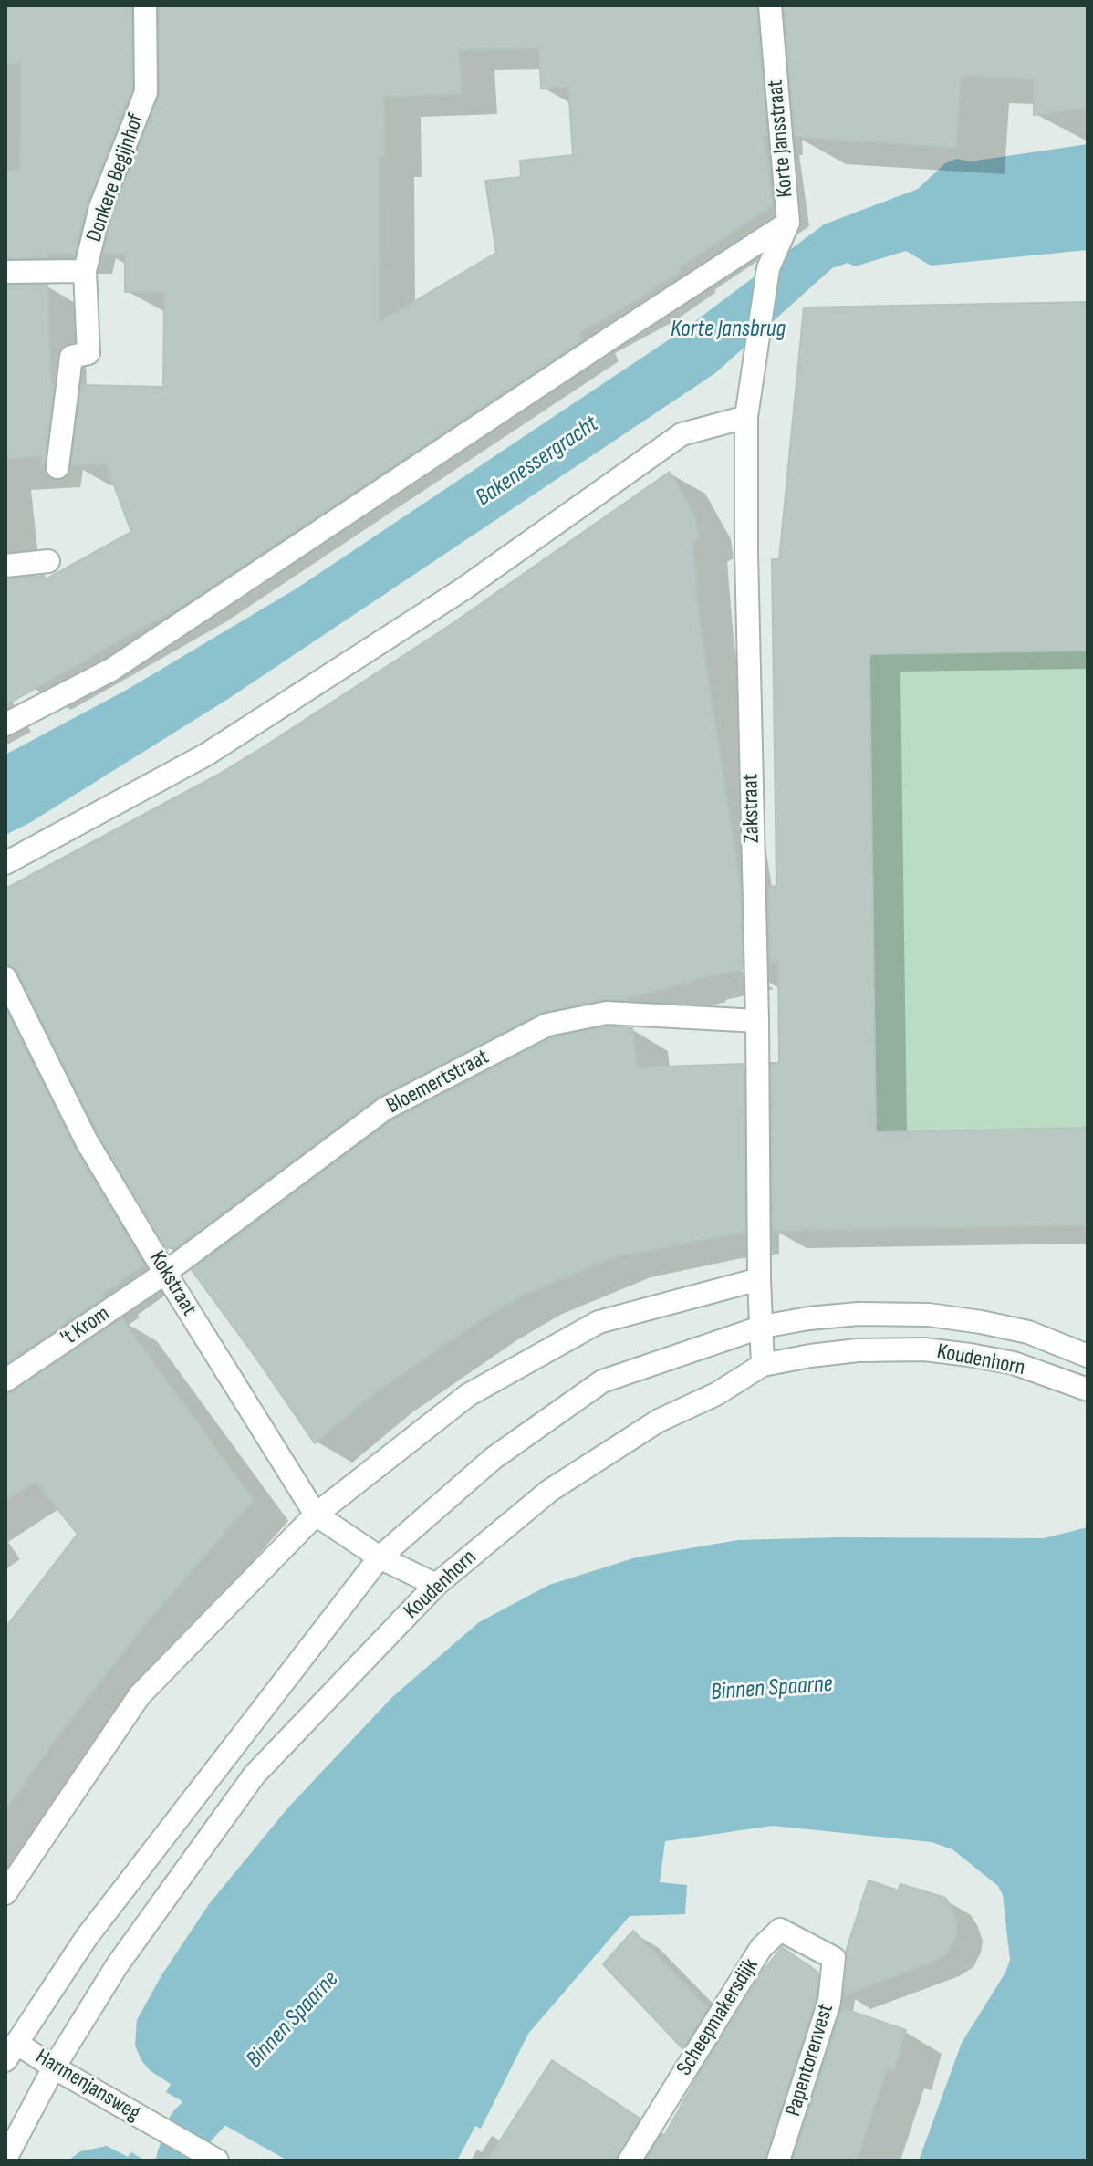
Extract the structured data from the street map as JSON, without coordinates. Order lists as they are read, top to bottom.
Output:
{
  "streets": {
    "street": [
      "Korte Jansstraat",
      "Donkere Begijnhof",
      "Zakstraat",
      "Bloemertstraat",
      "Kokstraat",
      "'t Krom",
      "Koudenhorn",
      "Scheepmakersdijk",
      "Papentorenvest",
      "Harmenjansweg"
    ]
  },
  "crossings": [
    ["Korte Jansstraat", "Zakstraat"],
    ["Zakstraat", "Bloemertstraat"],
    ["Zakstraat", "Koudenhorn"],
    ["Bloemertstraat", "Kokstraat"],
    ["Bloemertstraat", "'t Krom"],
    ["Kokstraat", "'t Krom"],
    ["Kokstraat", "Koudenhorn"],
    ["Koudenhorn", "Harmenjansweg"],
    ["Scheepmakersdijk", "Papentorenvest"]
  ],
  "water": ["Korte Jansbrug", "Bakenessergracht", "Binnen Spaarne"]
}
